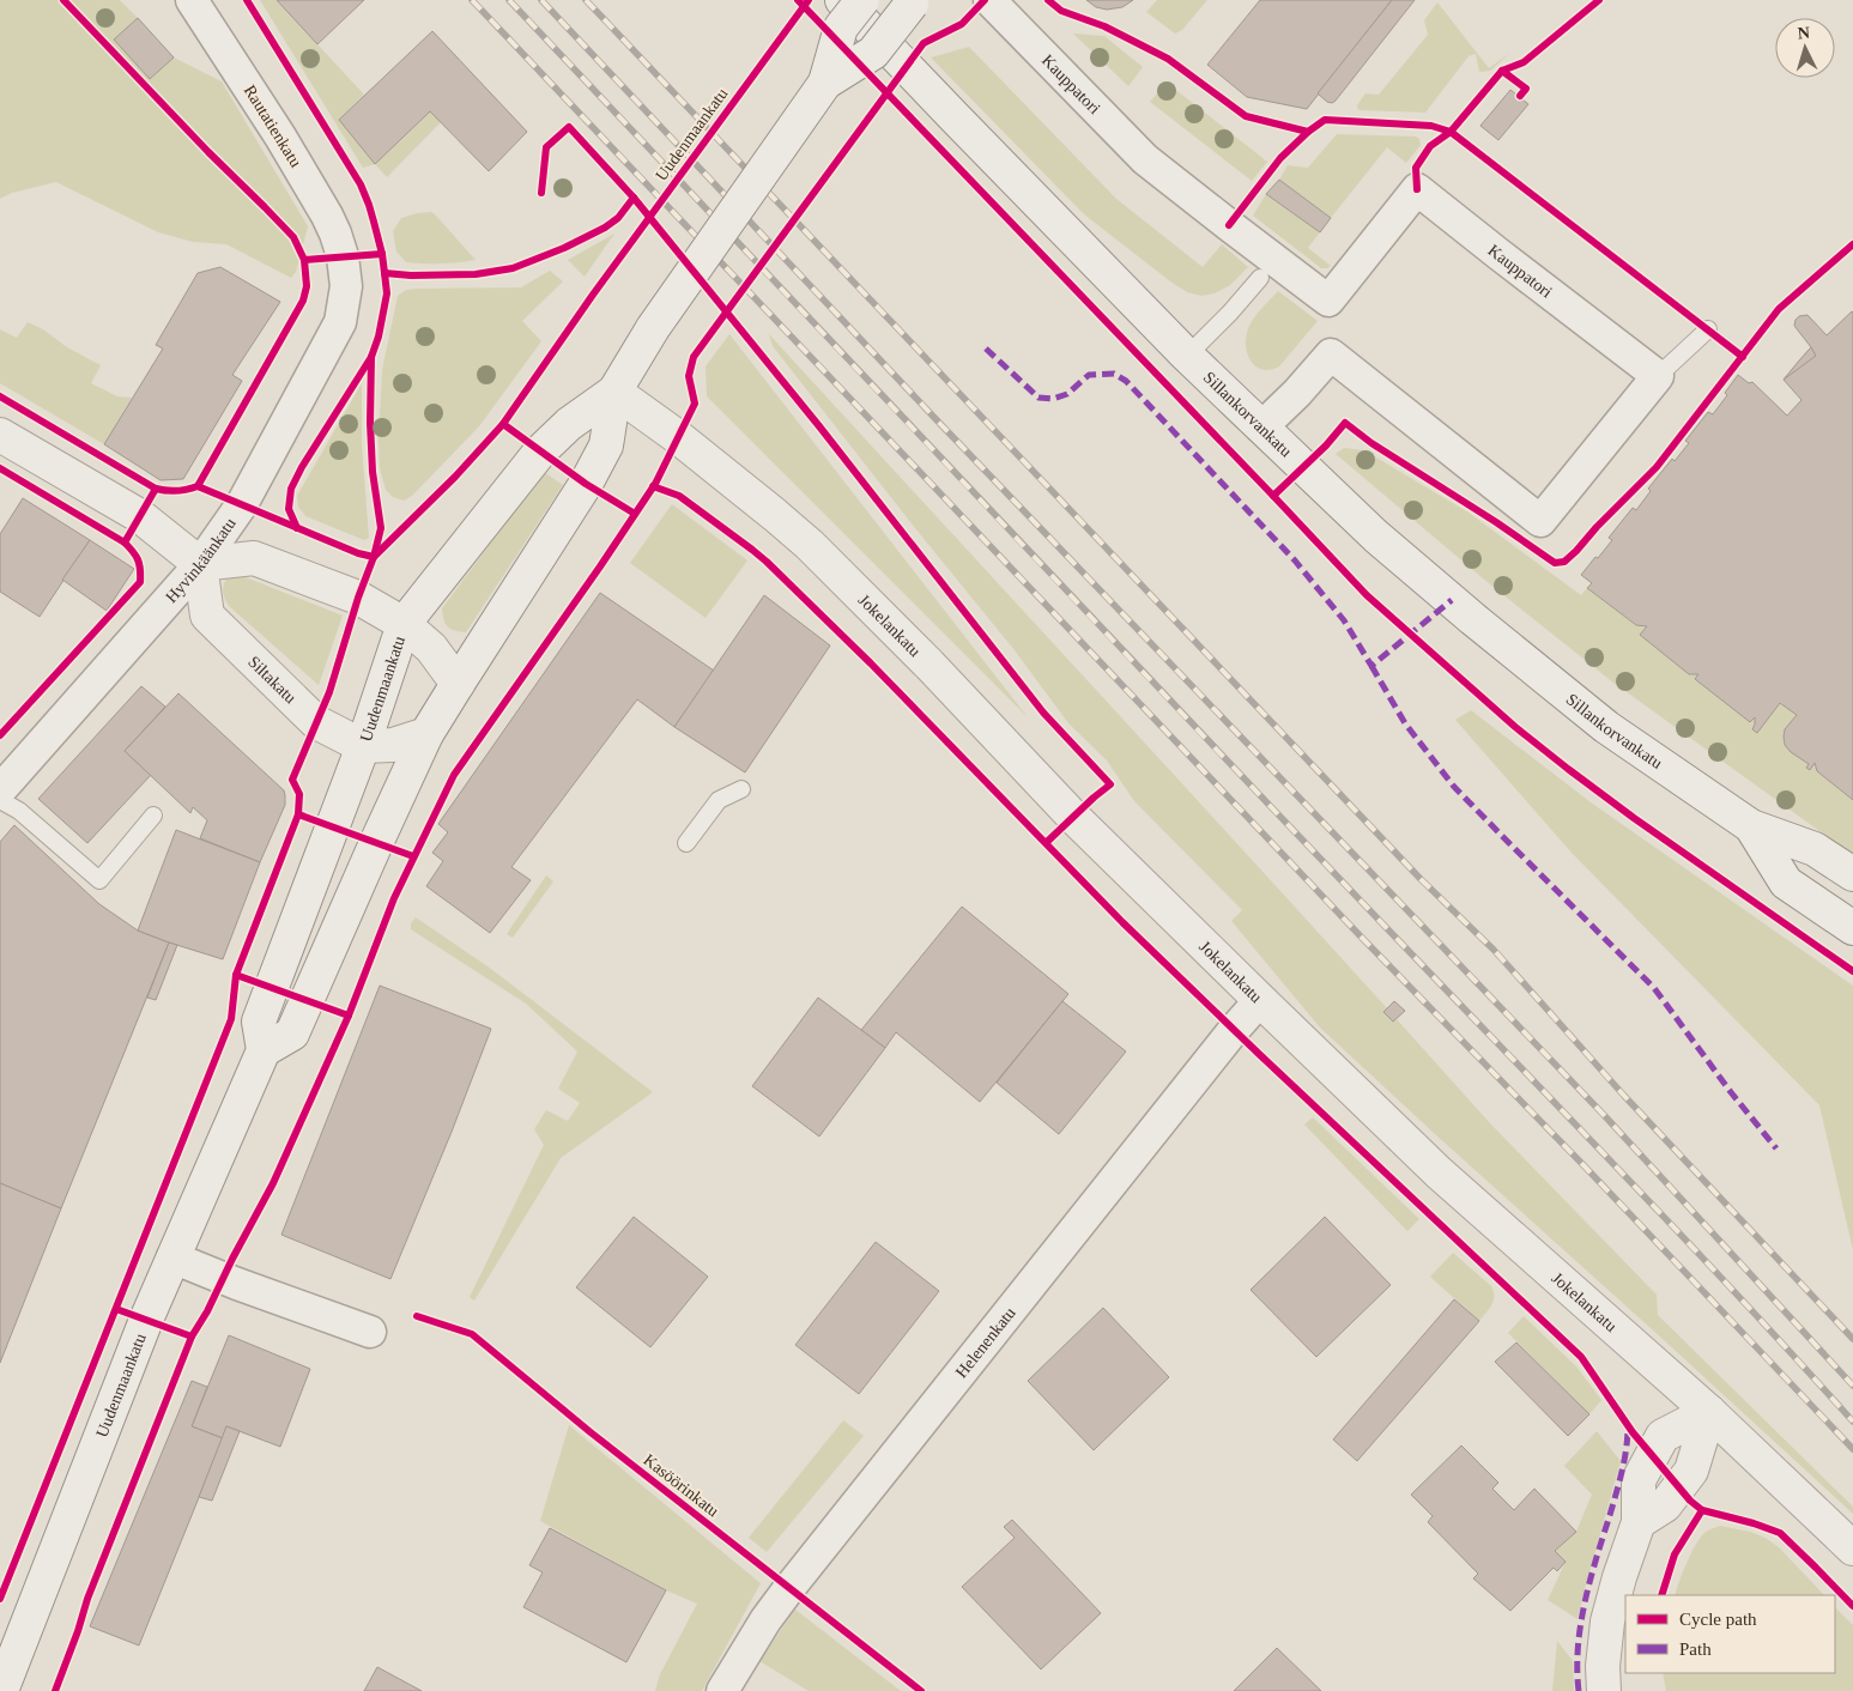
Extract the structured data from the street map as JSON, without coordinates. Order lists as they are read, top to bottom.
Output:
{
  "streets": {
    "main road": [
      "Uudenmaankatu",
      "Sillankorvankatu",
      "Jokelankatu",
      "Siltakatu"
    ],
    "street": [
      "Kauppatori",
      "Rautatienkatu",
      "Hyvinkäänkatu",
      "Helenenkatu"
    ],
    "cycle path": ["Kasöörinkatu"]
  },
  "crossings": [
    ["Rautatienkatu", "Hyvinkäänkatu"],
    ["Uudenmaankatu", "Jokelankatu"],
    ["Uudenmaankatu", "Siltakatu"],
    ["Hyvinkäänkatu", "Siltakatu"],
    ["Jokelankatu", "Helenenkatu"]
  ],
  "legend": ["Cycle path", "Path"],
  "north": "top"
}
